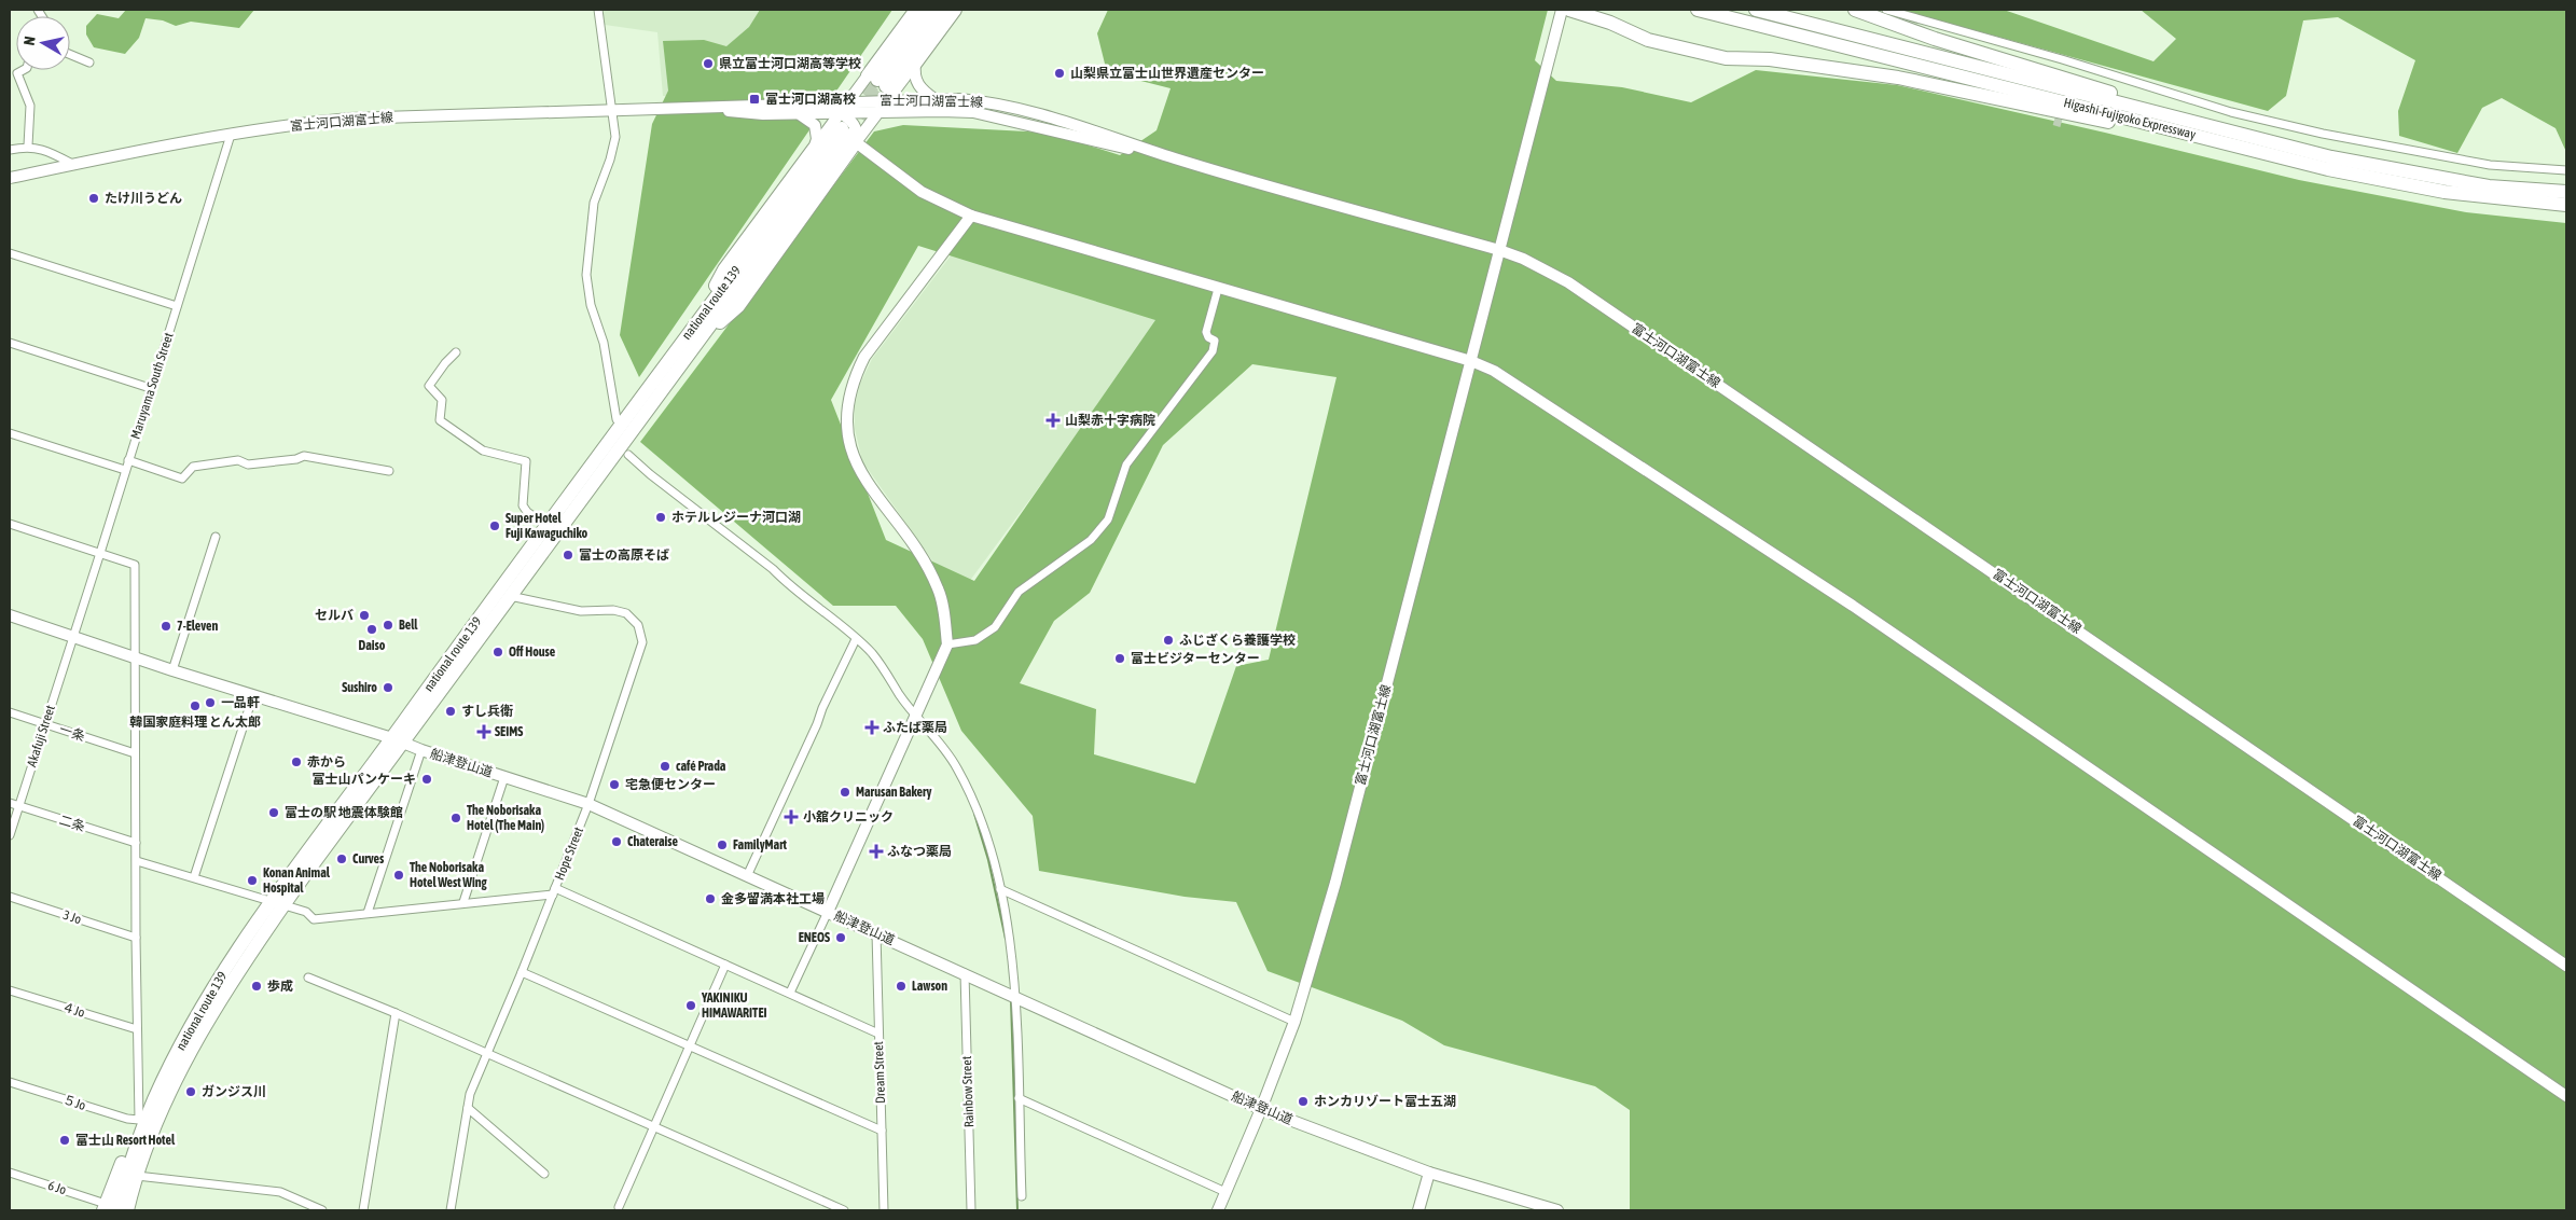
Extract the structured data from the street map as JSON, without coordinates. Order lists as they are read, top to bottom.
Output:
{
  "streets": {
    "highway": ["Higashi-Fujigoko Expressway", "national route 139"],
    "main road": ["富士河口湖富士線", "船津登山道"],
    "street": [
      "Maruyama South Street",
      "一条",
      "Akafuji Street",
      "二条",
      "Hope Street",
      "3 Jo",
      "４Jo",
      "Dream Street",
      "Rainbow Street",
      "５Jo",
      "6 Jo"
    ]
  },
  "crossings": [
    ["富士河口湖富士線", "Maruyama South Street"],
    ["富士河口湖富士線", "船津登山道"],
    ["national route 139", "船津登山道"],
    ["national route 139", "Hope Street"],
    ["national route 139", "6 Jo"],
    ["Maruyama South Street", "Akafuji Street"],
    ["Maruyama South Street", "船津登山道"],
    ["一条", "Akafuji Street"],
    ["Akafuji Street", "船津登山道"],
    ["Akafuji Street", "二条"],
    ["船津登山道", "Hope Street"],
    ["船津登山道", "Dream Street"],
    ["船津登山道", "Rainbow Street"]
  ],
  "places": {
    "other": [
      "県立富士河口湖高等学校",
      "山梨県立富士山世界遺産センター",
      "たけ川うどん",
      "ホテルレジーナ河口湖",
      "Super Hotel Fuji Kawaguchiko",
      "富士の高原そば",
      "セルバ",
      "Bell",
      "7-Eleven",
      "Daiso",
      "ふじざくら養護学校",
      "Off House",
      "富士ビジターセンター",
      "Sushiro",
      "一品軒",
      "韓国家庭料理 とん太郎",
      "すし兵衛",
      "赤から",
      "café Prada",
      "富士山パンケーキ",
      "宅急便センター",
      "Marusan Bakery",
      "富士の駅 地震体験館",
      "The Noborisaka Hotel (The Main)",
      "Chateraise",
      "FamilyMart",
      "Curves",
      "The Noborisaka Hotel West Wing",
      "Konan Animal Hospital",
      "金多留満本社工場",
      "ENEOS",
      "歩成",
      "Lawson",
      "YAKINIKU HIMAWARITEI",
      "ガンジス川",
      "ホンカリゾート富士五湖",
      "富士山 Resort Hotel"
    ],
    "transit": ["富士河口湖高校"],
    "health": [
      "山梨赤十字病院",
      "ふたば薬局",
      "SEIMS",
      "小舘クリニック",
      "ふなつ薬局"
    ]
  },
  "north": "left"
}
